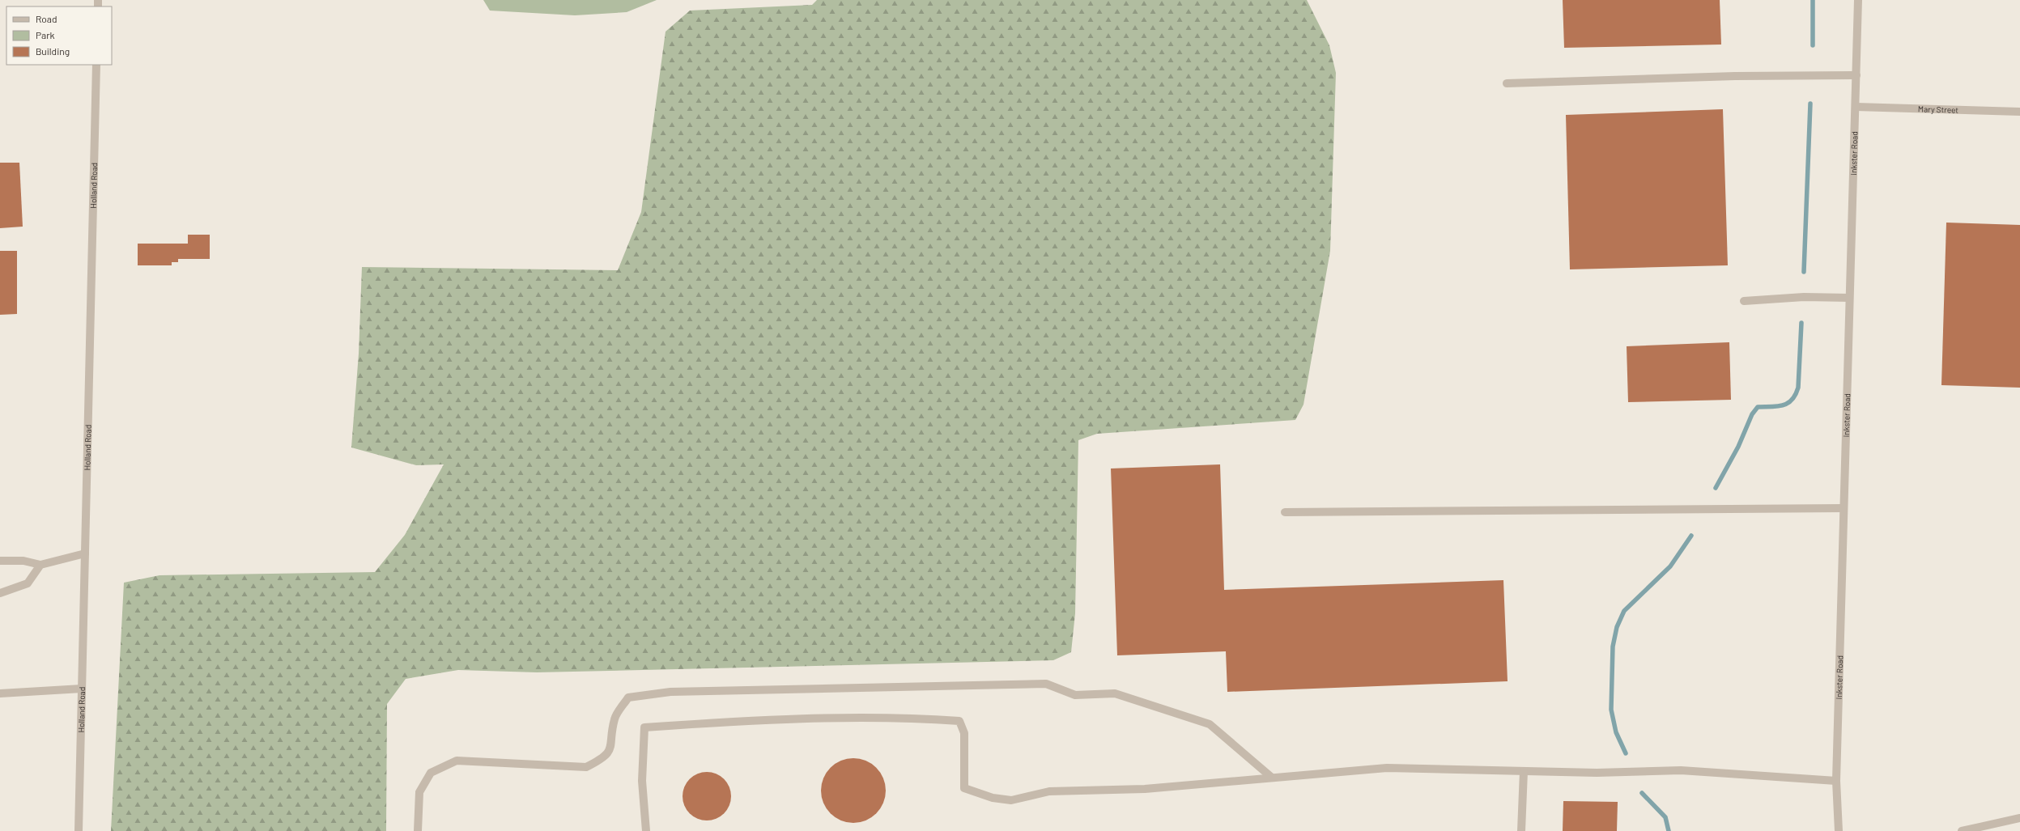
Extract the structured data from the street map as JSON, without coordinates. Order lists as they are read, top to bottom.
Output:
{
  "streets": {
    "street": ["Mary Street", "Inkster Road", "Holland Road"]
  },
  "crossings": [
    ["Mary Street", "Inkster Road"]
  ],
  "legend": ["Road", "Park", "Building"]
}
